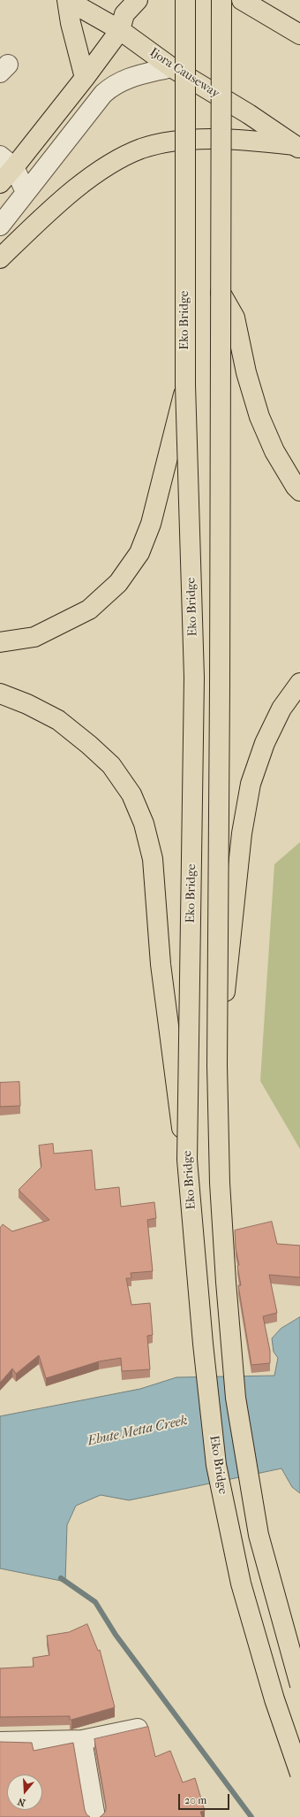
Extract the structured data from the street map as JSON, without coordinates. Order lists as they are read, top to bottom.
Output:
{
  "streets": {
    "main road": ["Ijora Causeway", "Eko Bridge"]
  },
  "water": ["Ebute Metta Creek"],
  "scale_bar": "20 m",
  "north": "bottom"
}
